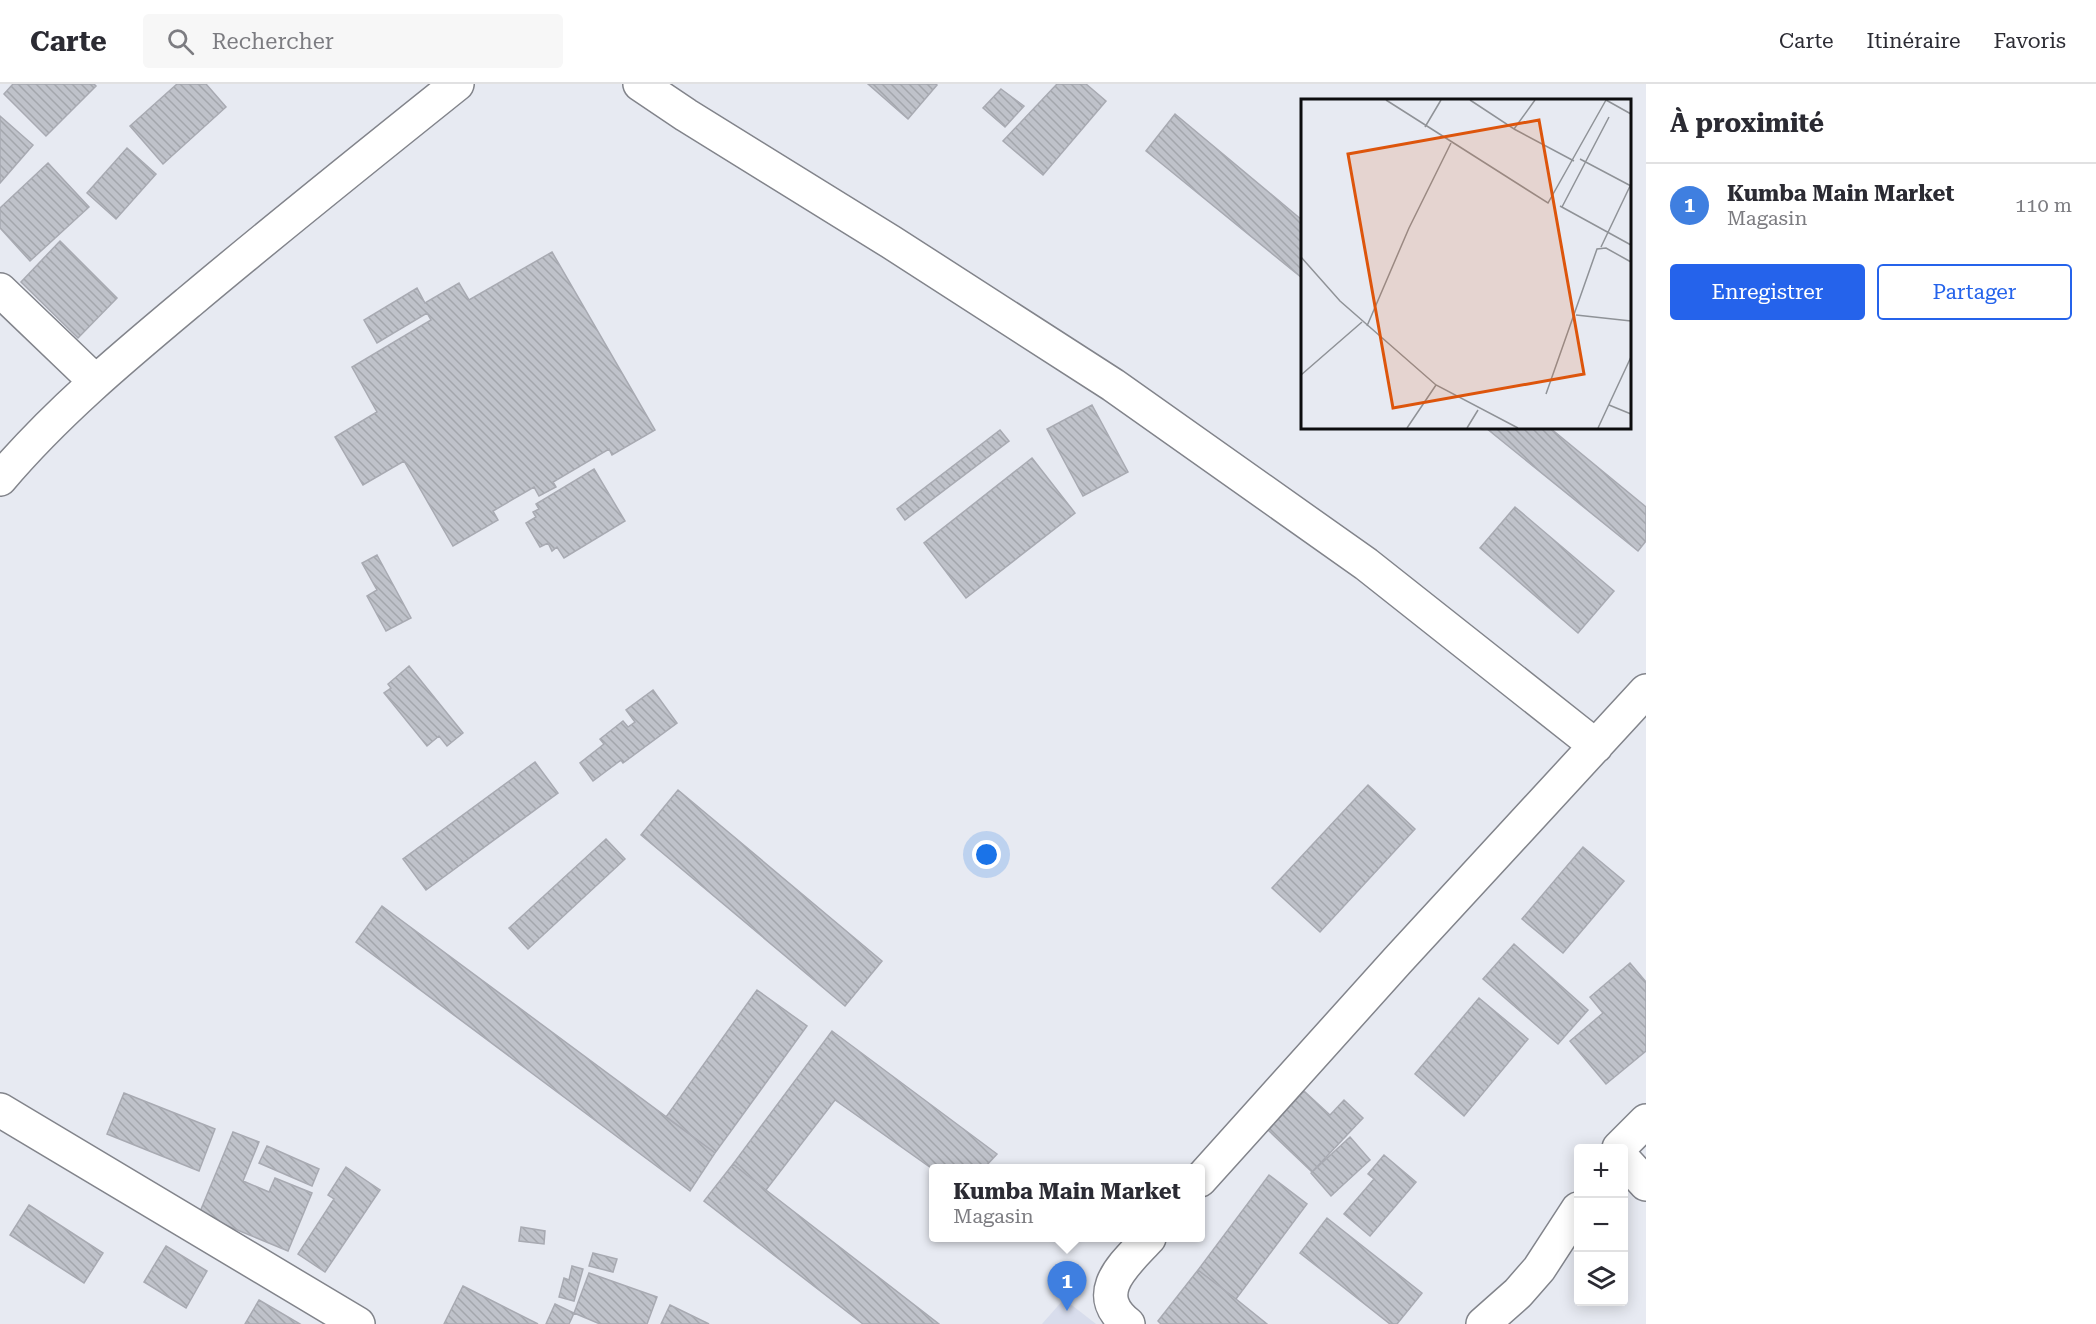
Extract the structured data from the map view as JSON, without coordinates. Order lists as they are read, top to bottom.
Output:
{
  "page": {
    "header": "Carte",
    "search": "Rechercher",
    "nav": ["Carte", "Itinéraire", "Favoris"],
    "heading": "À proximité",
    "list": [
      {
        "mark": "1",
        "name": "Kumba Main Market",
        "note": "Magasin",
        "value": "110 m"
      }
    ],
    "buttons": ["Enregistrer", "Partager"],
    "map_buttons": ["+", "−"],
    "popup": ["Kumba Main Market", "Magasin"],
    "pins": "1"
  }
}
